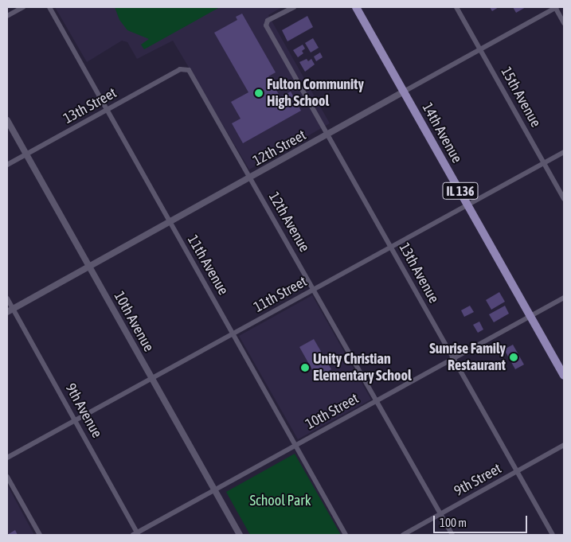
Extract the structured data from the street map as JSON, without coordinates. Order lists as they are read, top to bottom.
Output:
{
  "streets": {
    "main road": ["14th Avenue", "IL 136"],
    "street": [
      "15th Avenue",
      "13th Street",
      "12th Street",
      "12th Avenue",
      "11th Avenue",
      "13th Avenue",
      "11th Street",
      "10th Avenue",
      "9th Avenue",
      "10th Street",
      "9th Street"
    ]
  },
  "crossings": [
    ["15th Avenue", "12th Street"],
    ["15th Avenue", "11th Street"],
    ["13th Street", "12th Avenue"],
    ["13th Street", "11th Avenue"],
    ["13th Street", "10th Avenue"],
    ["14th Avenue", "12th Street"],
    ["14th Avenue", "11th Street"],
    ["14th Avenue", "10th Street"],
    ["12th Street", "12th Avenue"],
    ["12th Street", "11th Avenue"],
    ["12th Street", "13th Avenue"],
    ["12th Street", "10th Avenue"],
    ["12th Street", "9th Avenue"],
    ["12th Avenue", "11th Street"],
    ["12th Avenue", "10th Street"],
    ["12th Avenue", "9th Street"],
    ["11th Avenue", "11th Street"],
    ["11th Avenue", "10th Street"],
    ["13th Avenue", "11th Street"],
    ["13th Avenue", "10th Street"],
    ["13th Avenue", "9th Street"],
    ["11th Street", "10th Avenue"],
    ["11th Street", "9th Avenue"],
    ["10th Avenue", "10th Street"],
    ["9th Avenue", "10th Street"]
  ],
  "parks": ["School Park"],
  "places": ["Fulton Community High School", "Sunrise Family Restaurant", "Unity Christian Elementary School"],
  "scale_bar": "100 m"
}
